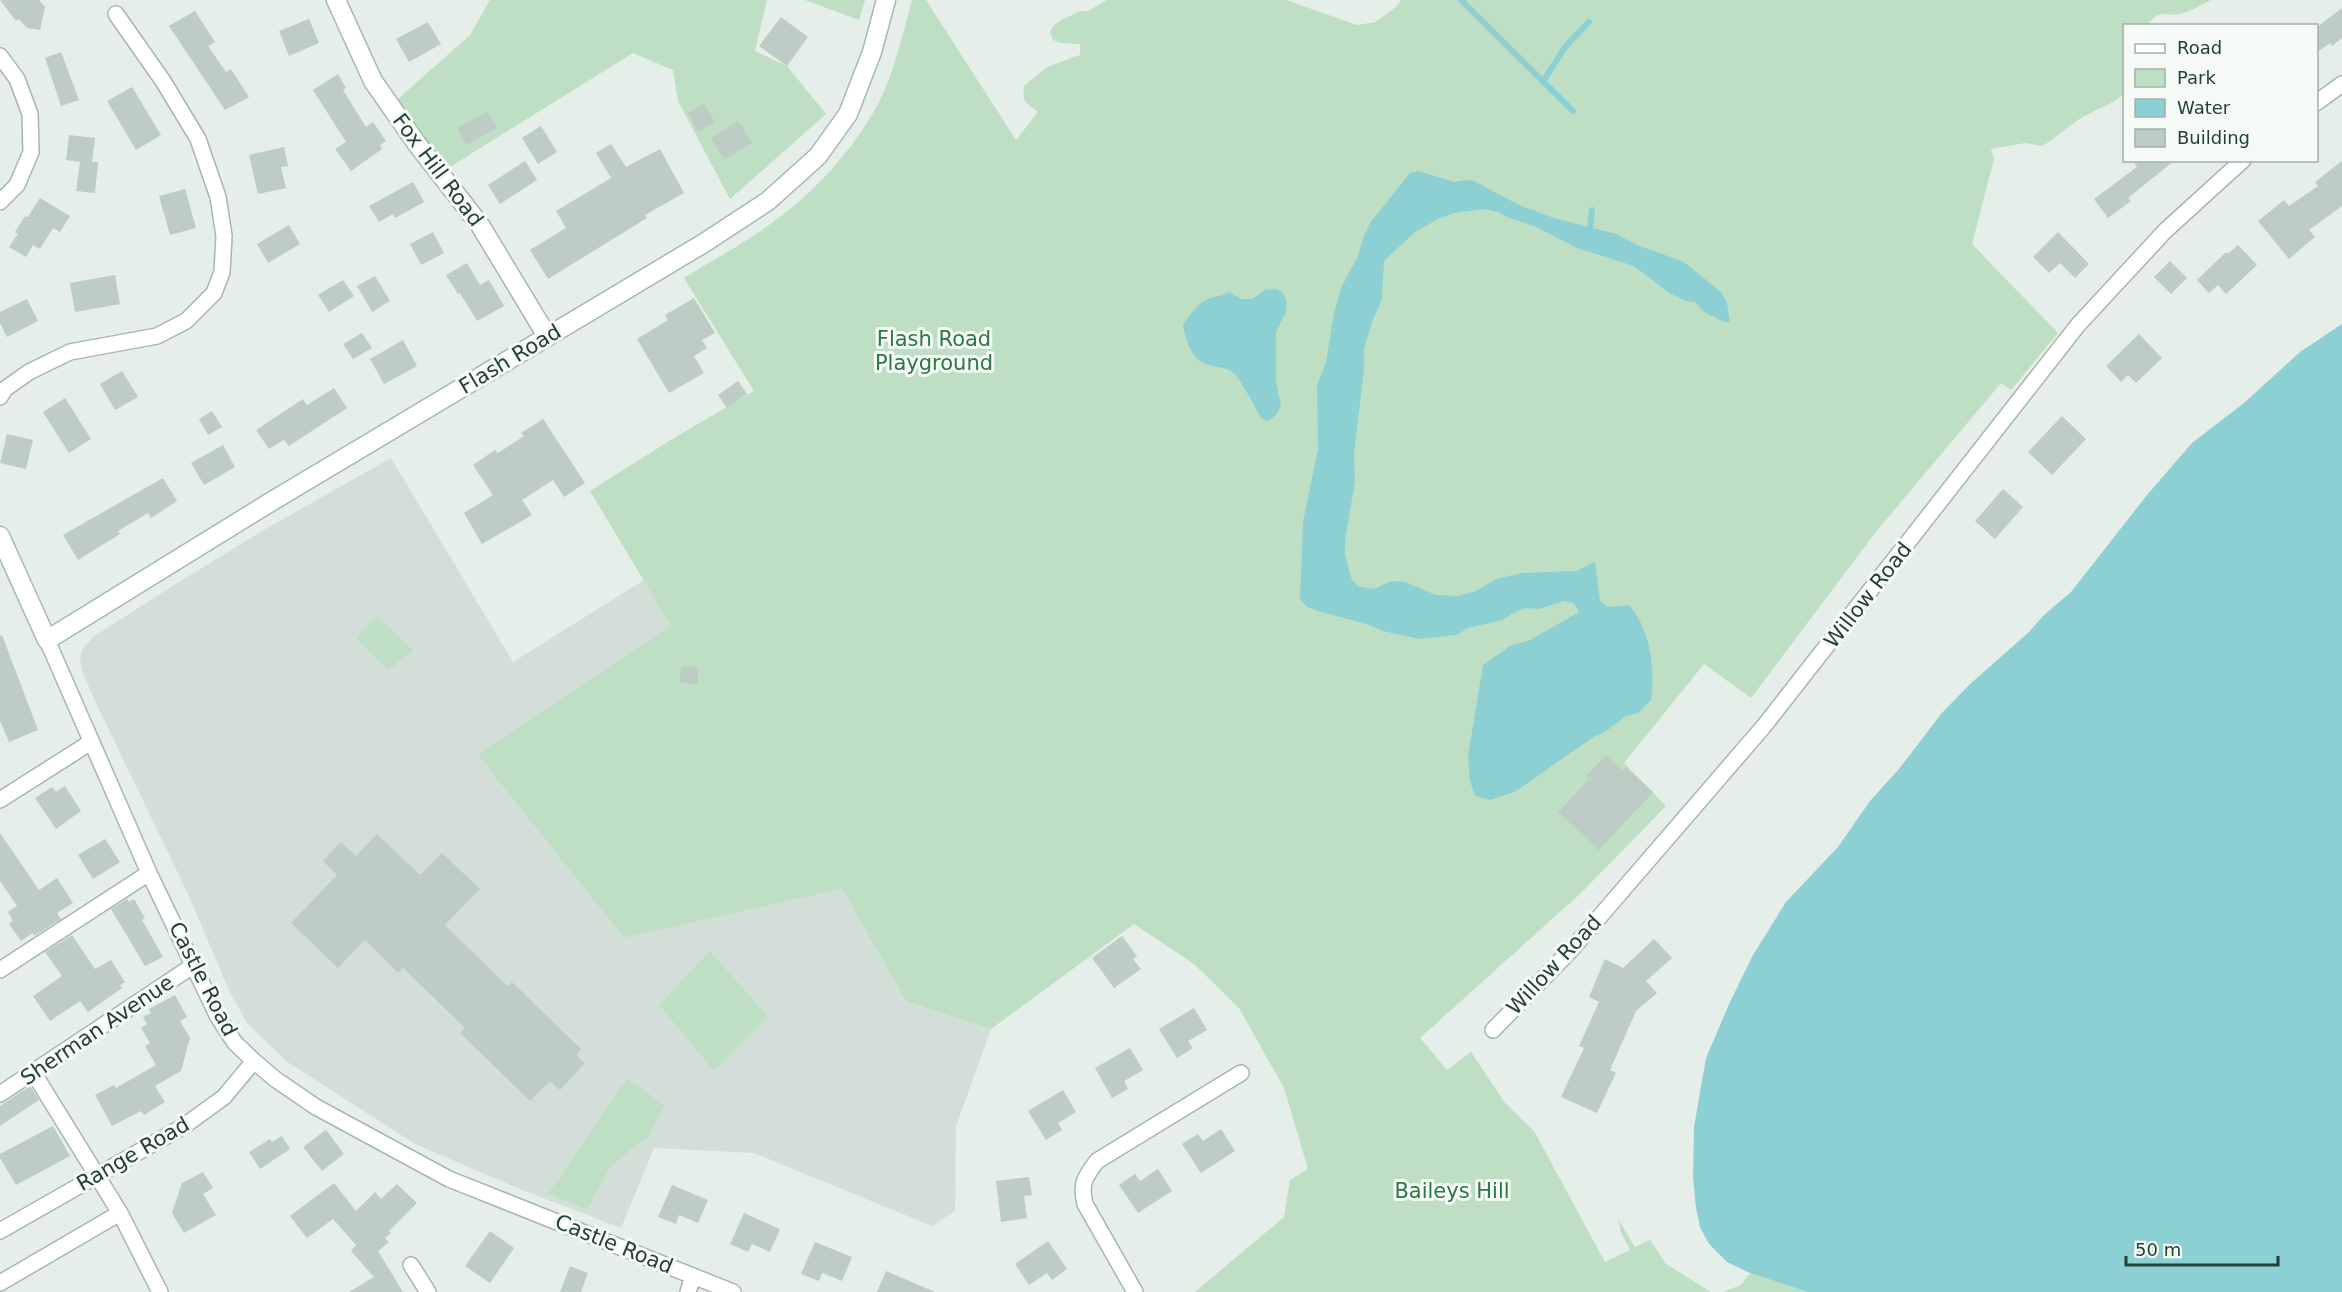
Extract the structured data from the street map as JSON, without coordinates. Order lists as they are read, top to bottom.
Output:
{
  "streets": {
    "main road": ["Fox Hill Road", "Flash Road", "Castle Road"],
    "street": ["Willow Road", "Sherman Avenue", "Range Road"]
  },
  "crossings": [
    ["Fox Hill Road", "Flash Road"],
    ["Flash Road", "Castle Road"],
    ["Castle Road", "Sherman Avenue"],
    ["Castle Road", "Range Road"]
  ],
  "parks": ["Flash Road Playground", "Baileys Hill"],
  "legend": [
    "Road",
    "Park",
    "Water",
    "Building"
  ],
  "scale_bar": "50 m"
}
